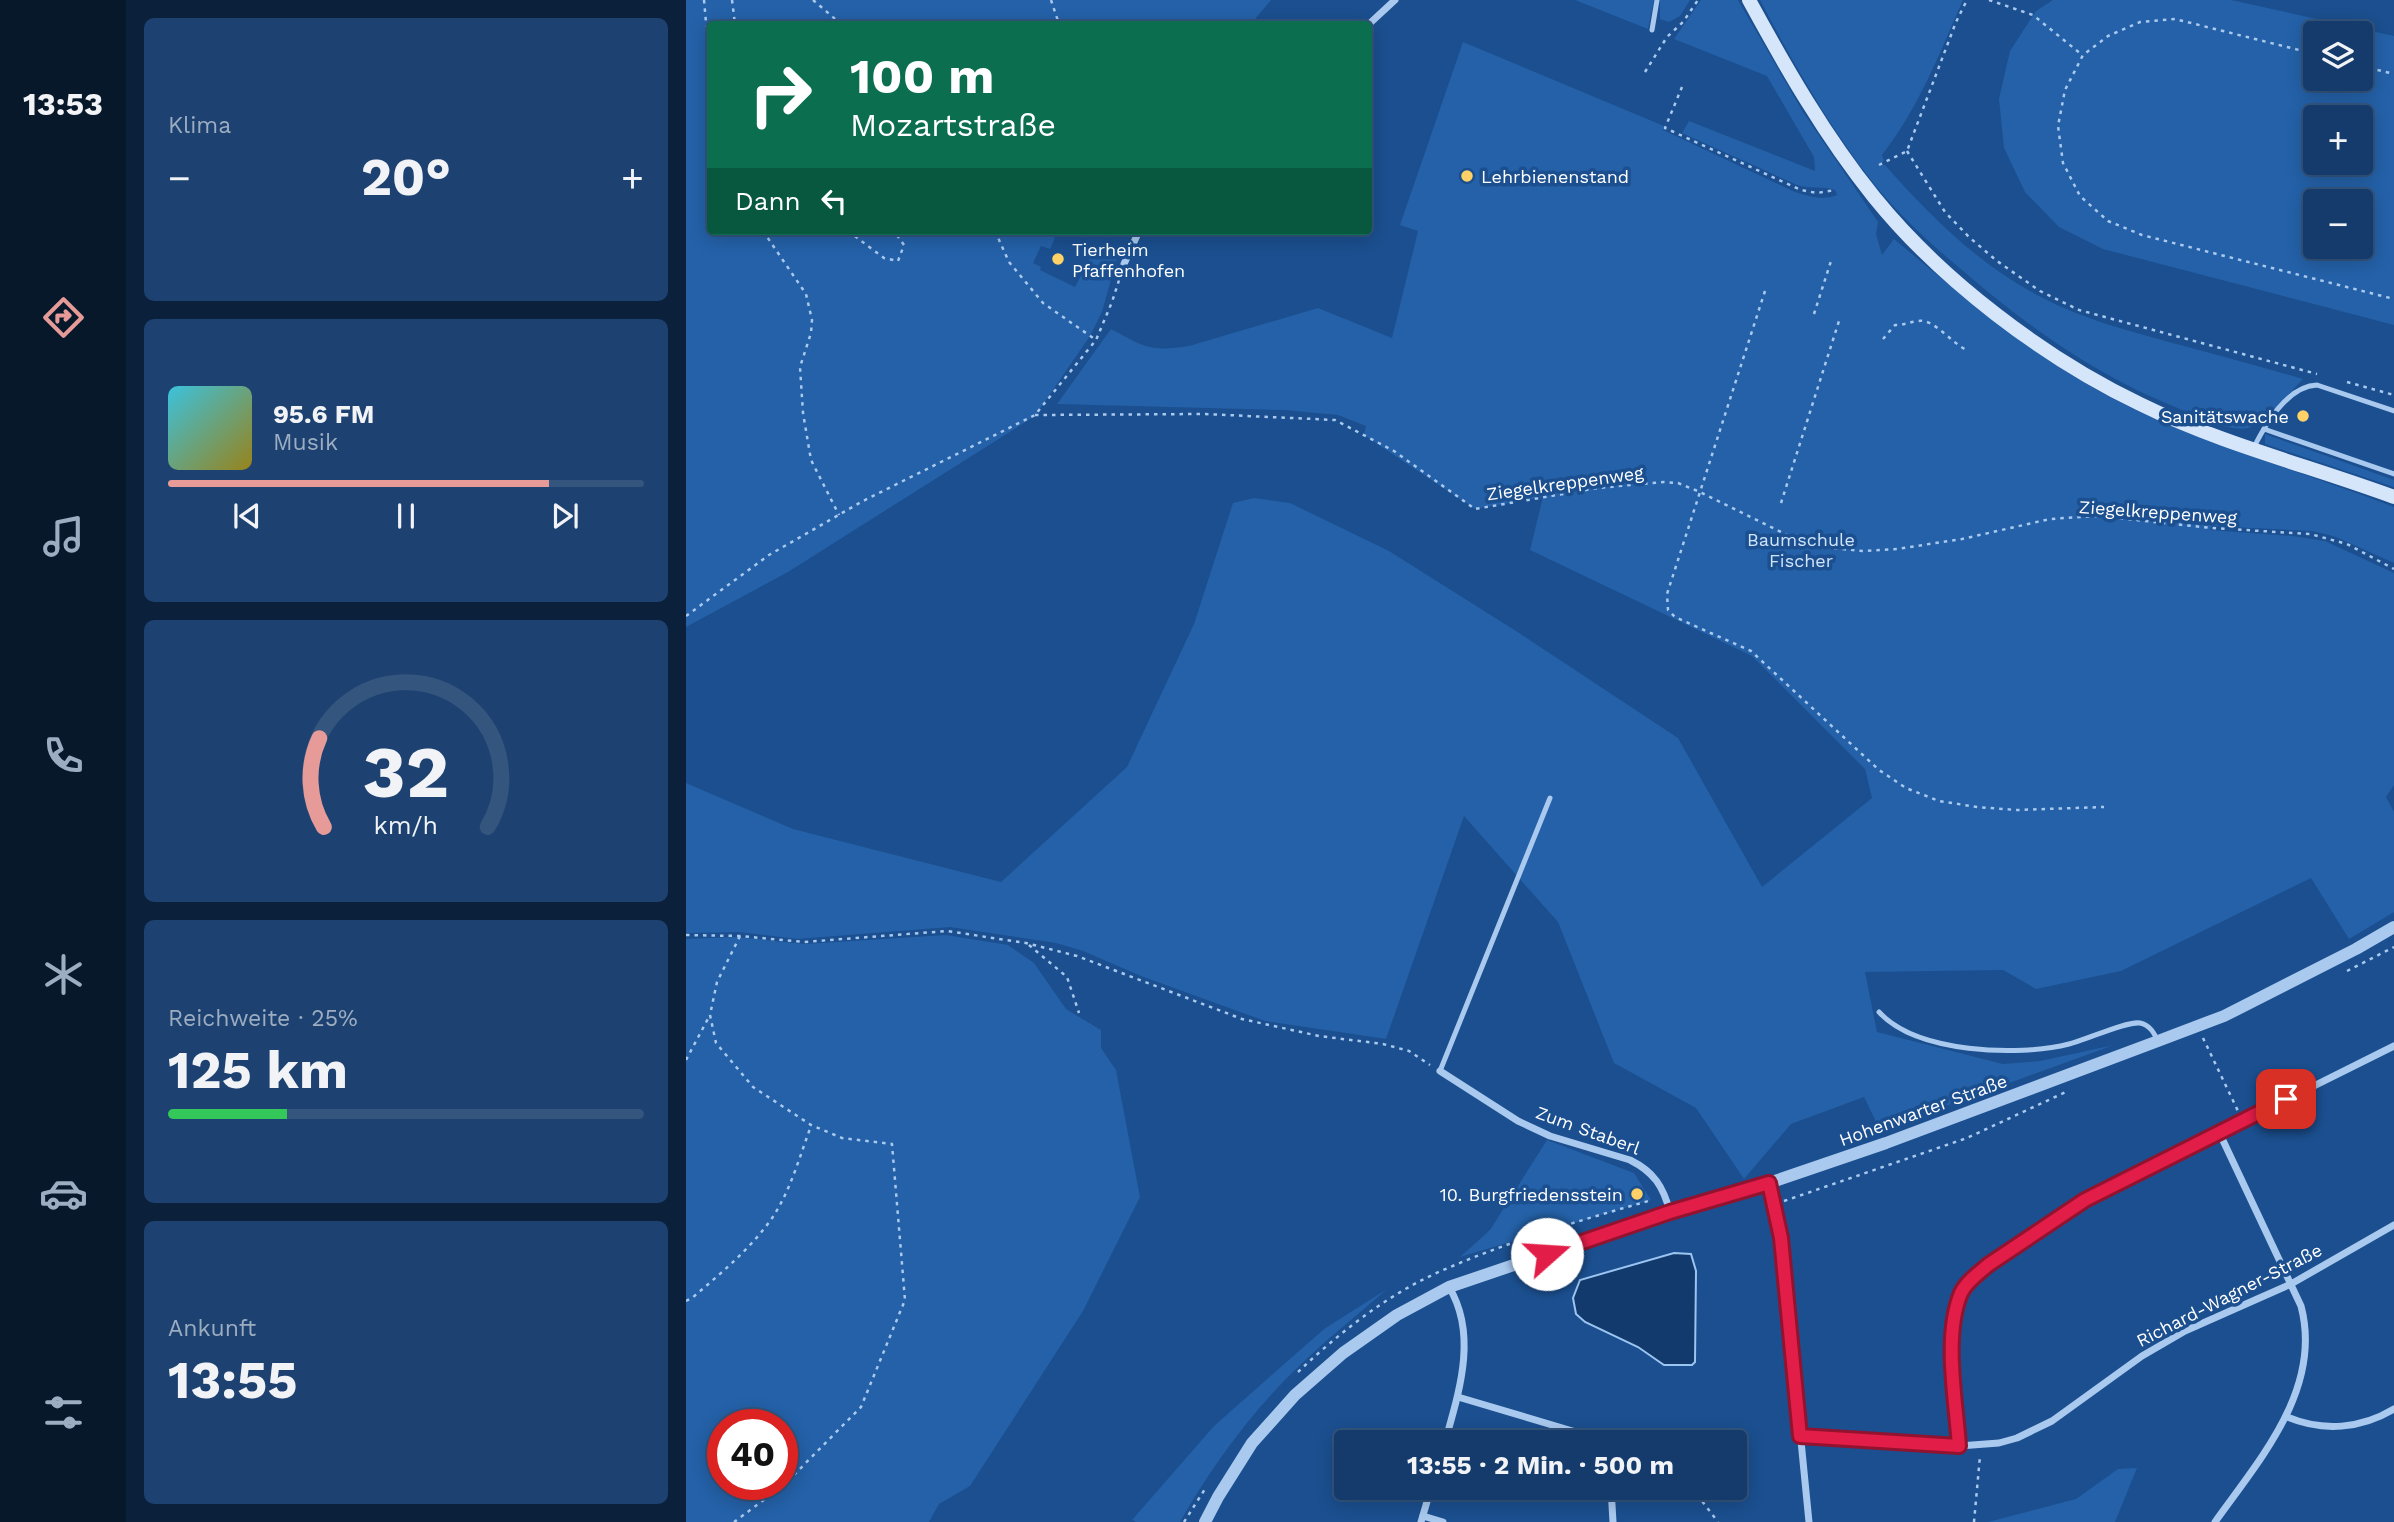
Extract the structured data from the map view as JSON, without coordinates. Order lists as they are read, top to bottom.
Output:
{
  "streets": {
    "street": ["Hohenwarter Straße", "Zum Staberl", "Richard-Wagner-Straße"],
    "path": ["Ziegelkreppenweg"]
  },
  "crossings": [
    ["Hohenwarter Straße", "Zum Staberl"]
  ],
  "parks": ["Baumschule Fischer"],
  "places": [
    "Lehrbienenstand",
    "Tierheim Pfaffenhofen",
    "Sanitätswache",
    "10. Burgfriedensstein"
  ],
  "page": {
    "tabs": "13:53",
    "tile": [
      "Klima",
      ["Reichweite · 25%", "125 km"],
      ["Ankunft", "13:55"]
    ],
    "map_buttons": ["+", "−"],
    "turn": ["100 m", "Mozartstraße"],
    "heat": ["−", "20°", "+"],
    "then": "Dann",
    "song": ["95.6 FM", "Musik"],
    "limit": "40",
    "trip": "13:55 · 2 Min. · 500 m",
    "gauge": ["32", "km/h"]
  }
}
